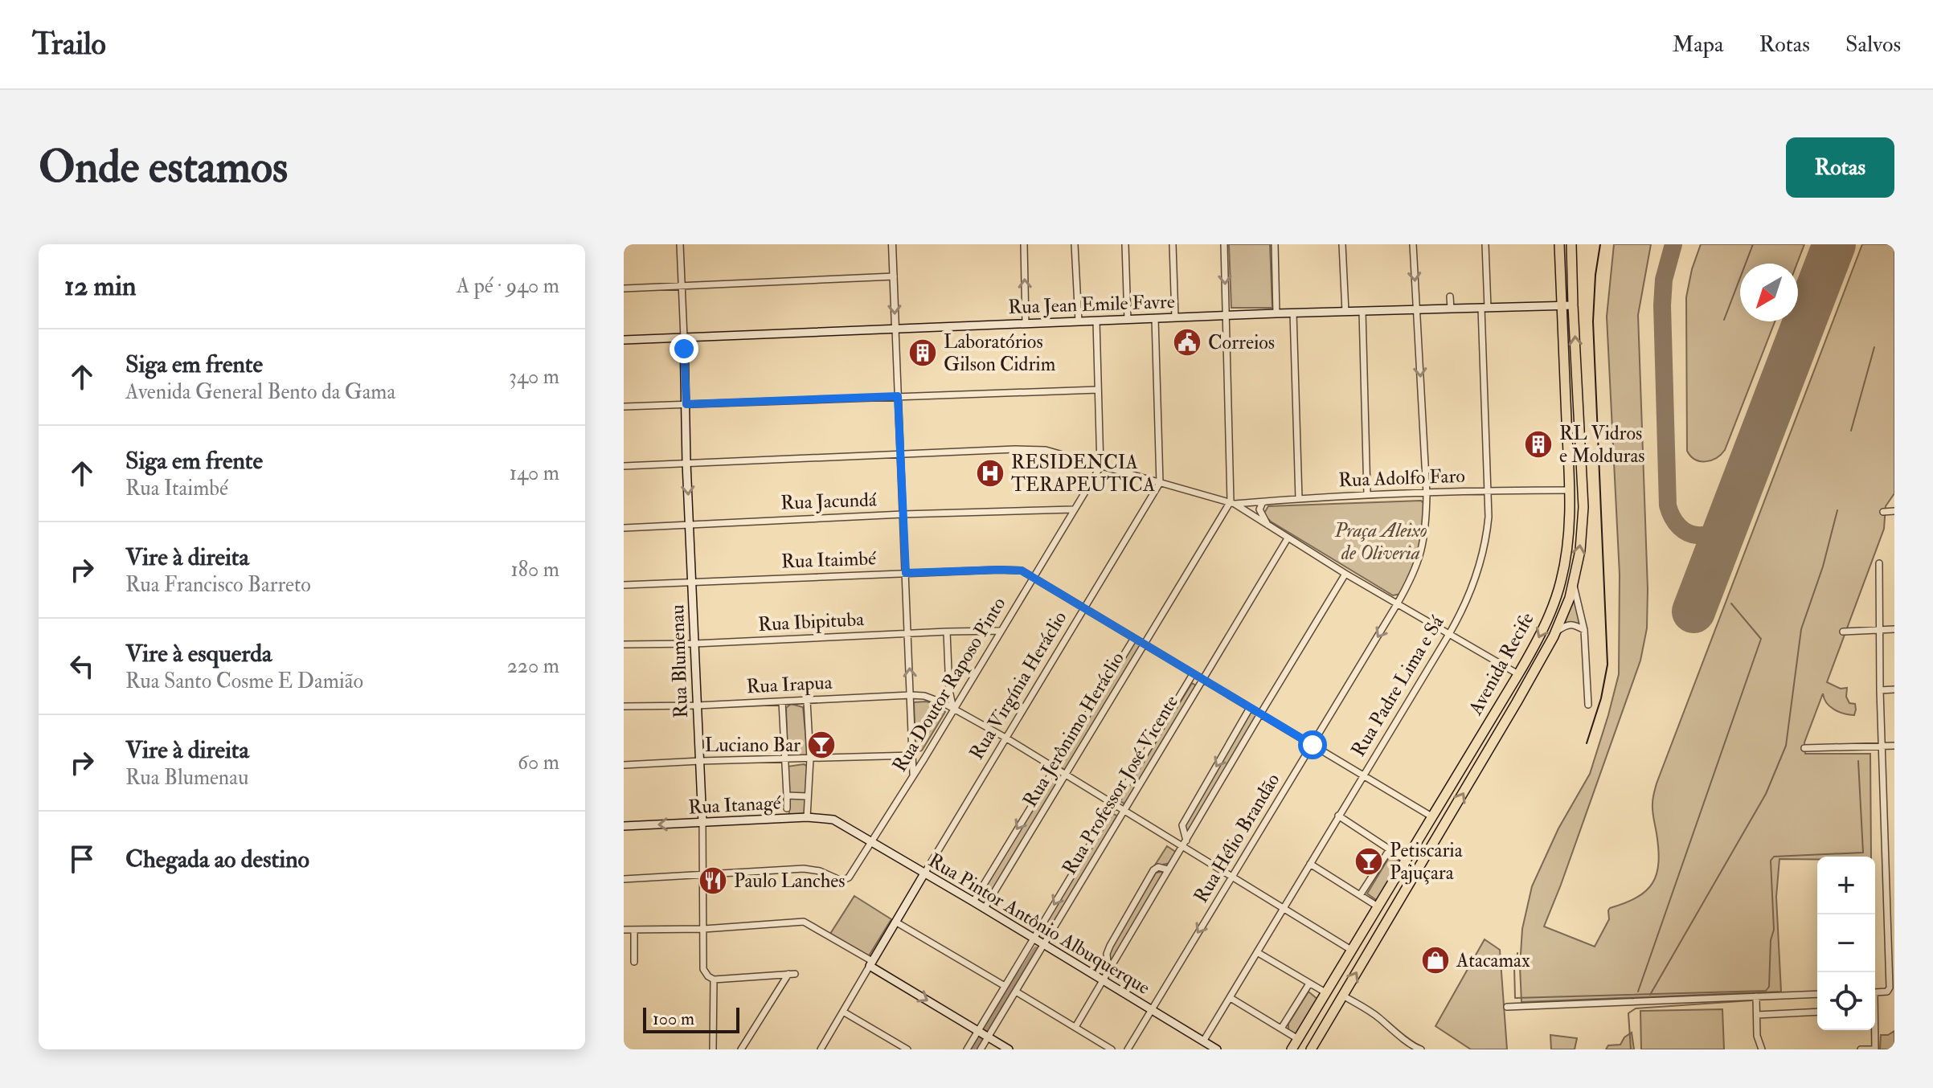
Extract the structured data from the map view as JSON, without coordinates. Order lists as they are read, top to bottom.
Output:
{
  "streets": {
    "main road": [
      "Rua Jean Emile Favre",
      "Rua Blumenau",
      "Avenida Recife",
      "Rua Itanagé",
      "Rua Pintor Antônio Albuquerque"
    ],
    "street": [
      "Rua Adolfo Faro",
      "Rua Jacundá",
      "Rua Itaimbé",
      "Rua Ibipituba",
      "Rua Irapua",
      "Rua Doutor Raposo Pinto",
      "Rua Virgínia Heráclio",
      "Rua Padre Lima e Sá",
      "Rua Jerônimo Heráclio",
      "Rua Professor José Vicente",
      "Rua Hélio Brandão"
    ]
  },
  "crossings": [
    ["Rua Jean Emile Favre", "Rua Blumenau"],
    ["Rua Jean Emile Favre", "Avenida Recife"],
    ["Rua Jean Emile Favre", "Rua Padre Lima e Sá"],
    ["Rua Jean Emile Favre", "Rua Hélio Brandão"],
    ["Rua Adolfo Faro", "Avenida Recife"],
    ["Rua Adolfo Faro", "Rua Padre Lima e Sá"],
    ["Rua Adolfo Faro", "Rua Jerônimo Heráclio"],
    ["Rua Adolfo Faro", "Rua Hélio Brandão"],
    ["Rua Jacundá", "Rua Blumenau"],
    ["Rua Jacundá", "Rua Doutor Raposo Pinto"],
    ["Rua Itaimbé", "Rua Blumenau"],
    ["Rua Itaimbé", "Avenida Recife"],
    ["Rua Itaimbé", "Rua Doutor Raposo Pinto"],
    ["Rua Itaimbé", "Rua Virgínia Heráclio"],
    ["Rua Itaimbé", "Rua Padre Lima e Sá"],
    ["Rua Itaimbé", "Rua Jerônimo Heráclio"],
    ["Rua Itaimbé", "Rua Professor José Vicente"],
    ["Rua Itaimbé", "Rua Hélio Brandão"],
    ["Rua Ibipituba", "Rua Blumenau"],
    ["Rua Ibipituba", "Rua Doutor Raposo Pinto"],
    ["Rua Blumenau", "Rua Irapua"],
    ["Rua Blumenau", "Rua Doutor Raposo Pinto"],
    ["Rua Blumenau", "Rua Itanagé"],
    ["Avenida Recife", "Rua Irapua"],
    ["Rua Irapua", "Rua Doutor Raposo Pinto"],
    ["Rua Irapua", "Rua Virgínia Heráclio"],
    ["Rua Irapua", "Rua Padre Lima e Sá"],
    ["Rua Irapua", "Rua Jerônimo Heráclio"],
    ["Rua Irapua", "Rua Professor José Vicente"],
    ["Rua Irapua", "Rua Hélio Brandão"],
    ["Rua Doutor Raposo Pinto", "Rua Pintor Antônio Albuquerque"],
    ["Rua Virgínia Heráclio", "Rua Pintor Antônio Albuquerque"],
    ["Rua Padre Lima e Sá", "Rua Pintor Antônio Albuquerque"],
    ["Rua Jerônimo Heráclio", "Rua Pintor Antônio Albuquerque"],
    ["Rua Professor José Vicente", "Rua Pintor Antônio Albuquerque"],
    ["Rua Itanagé", "Rua Pintor Antônio Albuquerque"],
    ["Rua Hélio Brandão", "Rua Pintor Antônio Albuquerque"]
  ],
  "one_way": ["Rua Itanagé", "Rua Hélio Brandão"],
  "parks": ["Praça Aleixo de Oliveria"],
  "places": {
    "public building": ["Correios"],
    "building": ["Laboratórios Gilson Cidrim", "RL Vidros e Molduras"],
    "hospital": ["RESIDENCIA TERAPEUTICA"],
    "bar": ["Luciano Bar", "Petiscaria Pajuçara"],
    "restaurant": ["Paulo Lanches"],
    "shop": ["Atacamax"]
  },
  "scale_bar": "100 m",
  "north": "bottom left",
  "page": {
    "header": "Trailo",
    "nav": ["Mapa", "Rotas", "Salvos"],
    "buttons": "Rotas",
    "title": "Onde estamos",
    "heading": ["12 min", "A pé · 940 m"],
    "list": [
      ["Siga em frente", "Avenida General Bento da Gama", "340 m"],
      ["Siga em frente", "Rua Itaimbé", "140 m"],
      ["Vire à direita", "Rua Francisco Barreto", "180 m"],
      ["Vire à esquerda", "Rua Santo Cosme E Damião", "220 m"],
      ["Vire à direita", "Rua Blumenau", "60 m"],
      "Chegada ao destino"
    ],
    "map_buttons": ["+", "−"],
    "scale": "100 m"
  }
}
